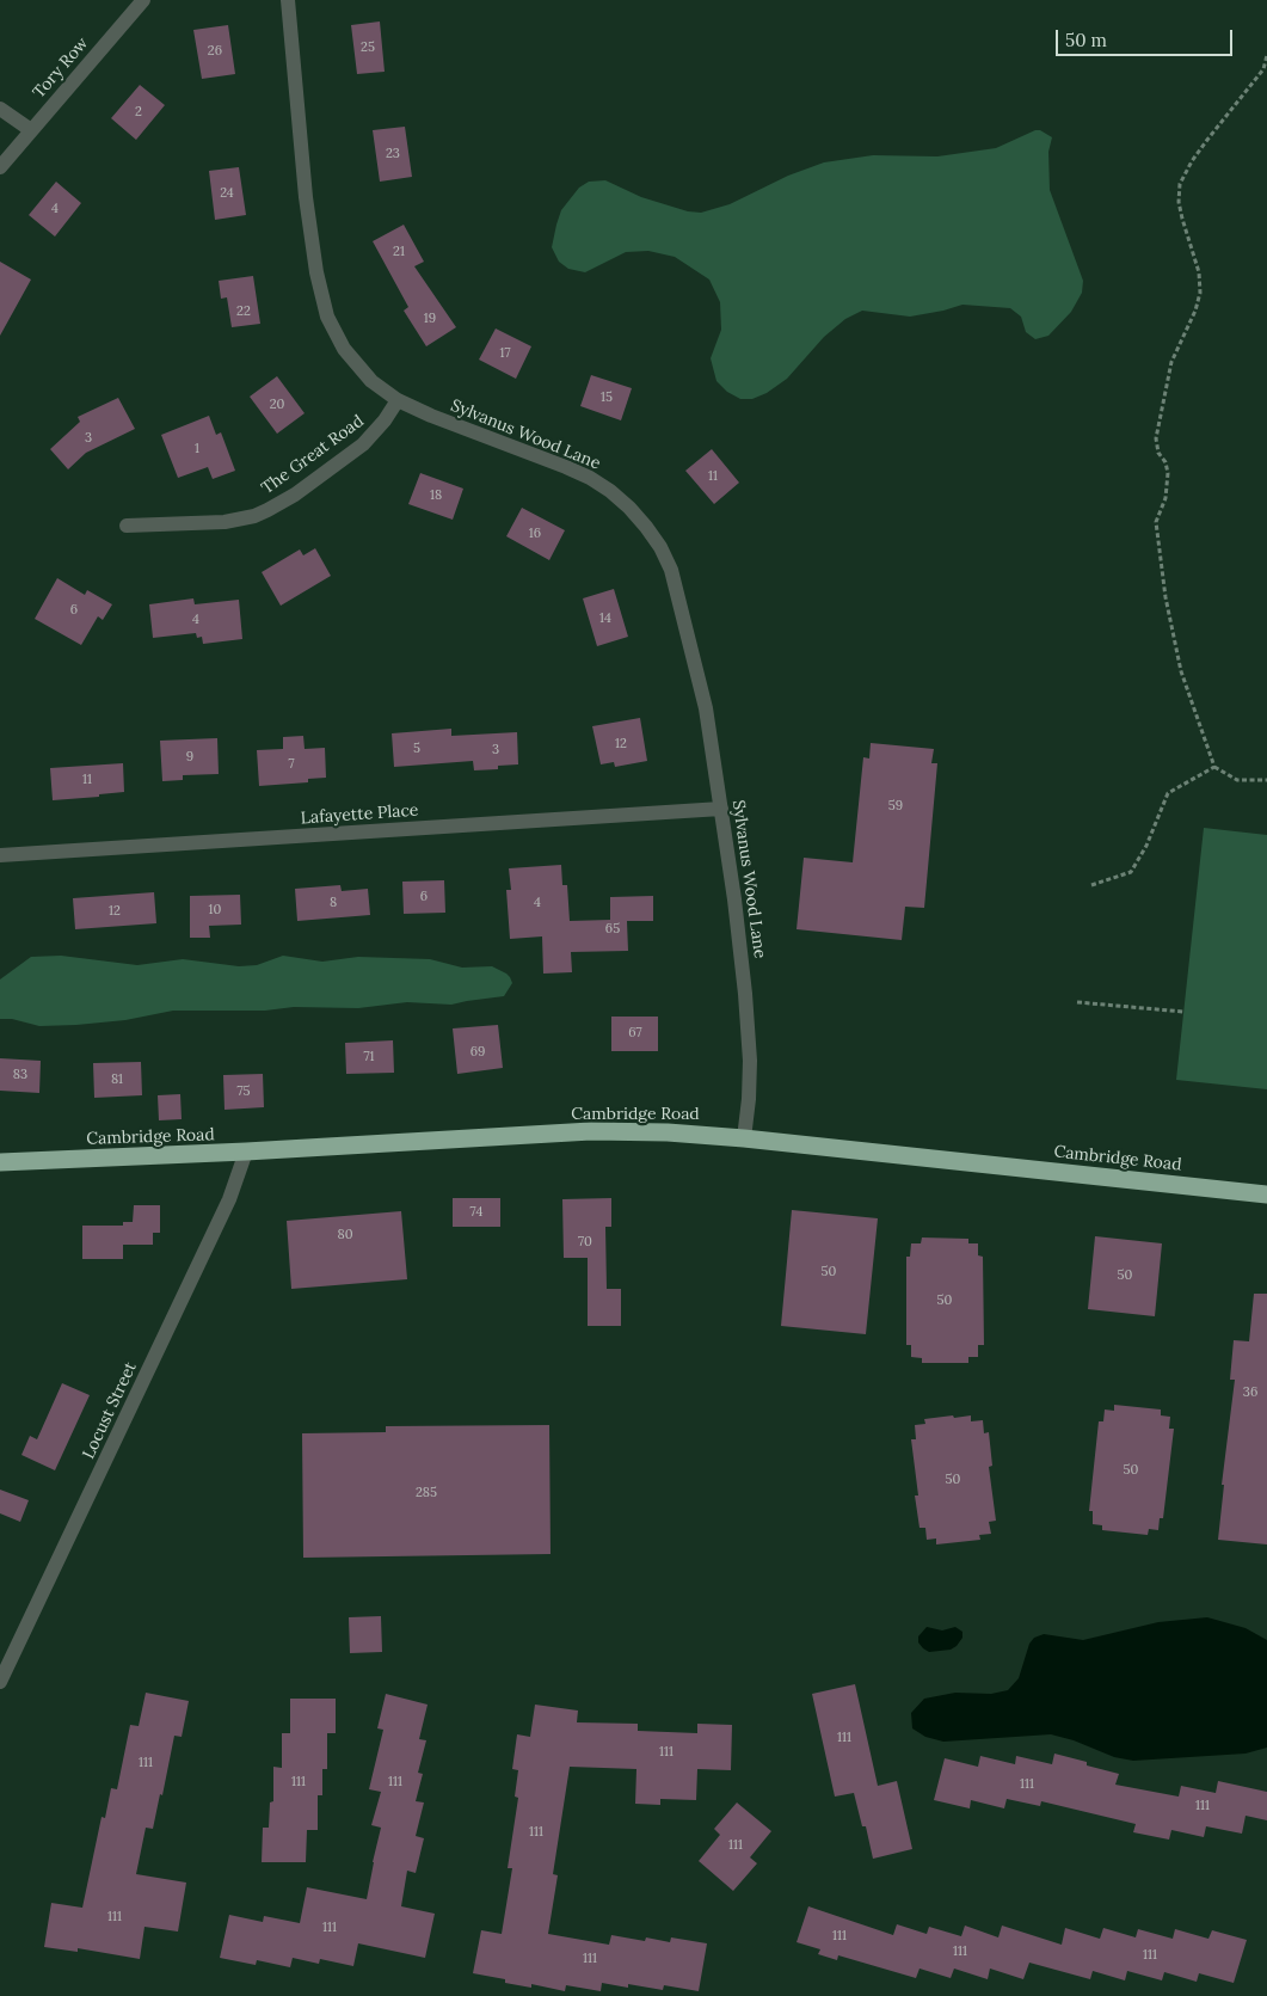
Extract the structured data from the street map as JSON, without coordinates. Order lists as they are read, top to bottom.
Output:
{
  "streets": {
    "highway": ["Cambridge Road"],
    "street": [
      "Tory Row",
      "Sylvanus Wood Lane",
      "The Great Road",
      "Lafayette Place",
      "Locust Street"
    ]
  },
  "crossings": [
    ["Sylvanus Wood Lane", "The Great Road"],
    ["Sylvanus Wood Lane", "Lafayette Place"],
    ["Sylvanus Wood Lane", "Cambridge Road"],
    ["Cambridge Road", "Locust Street"]
  ],
  "house_numbers": [
    "25",
    "26",
    "2",
    "23",
    "24",
    "4",
    "21",
    "22",
    "19",
    "17",
    "15",
    "20",
    "3",
    "1",
    "11",
    "18",
    "16",
    "6",
    "14",
    "4",
    "12",
    "5",
    "3",
    "9",
    "7",
    "11",
    "59",
    "6",
    "8",
    "4",
    "10",
    "12",
    "65",
    "67",
    "69",
    "71",
    "83",
    "81",
    "75",
    "74",
    "80",
    "70",
    "50",
    "50",
    "50",
    "36",
    "50",
    "50",
    "285",
    "111",
    "111",
    "111",
    "111",
    "111",
    "111",
    "111",
    "111",
    "111",
    "111",
    "111",
    "111",
    "111",
    "111",
    "111"
  ],
  "scale_bar": "50 m"
}
